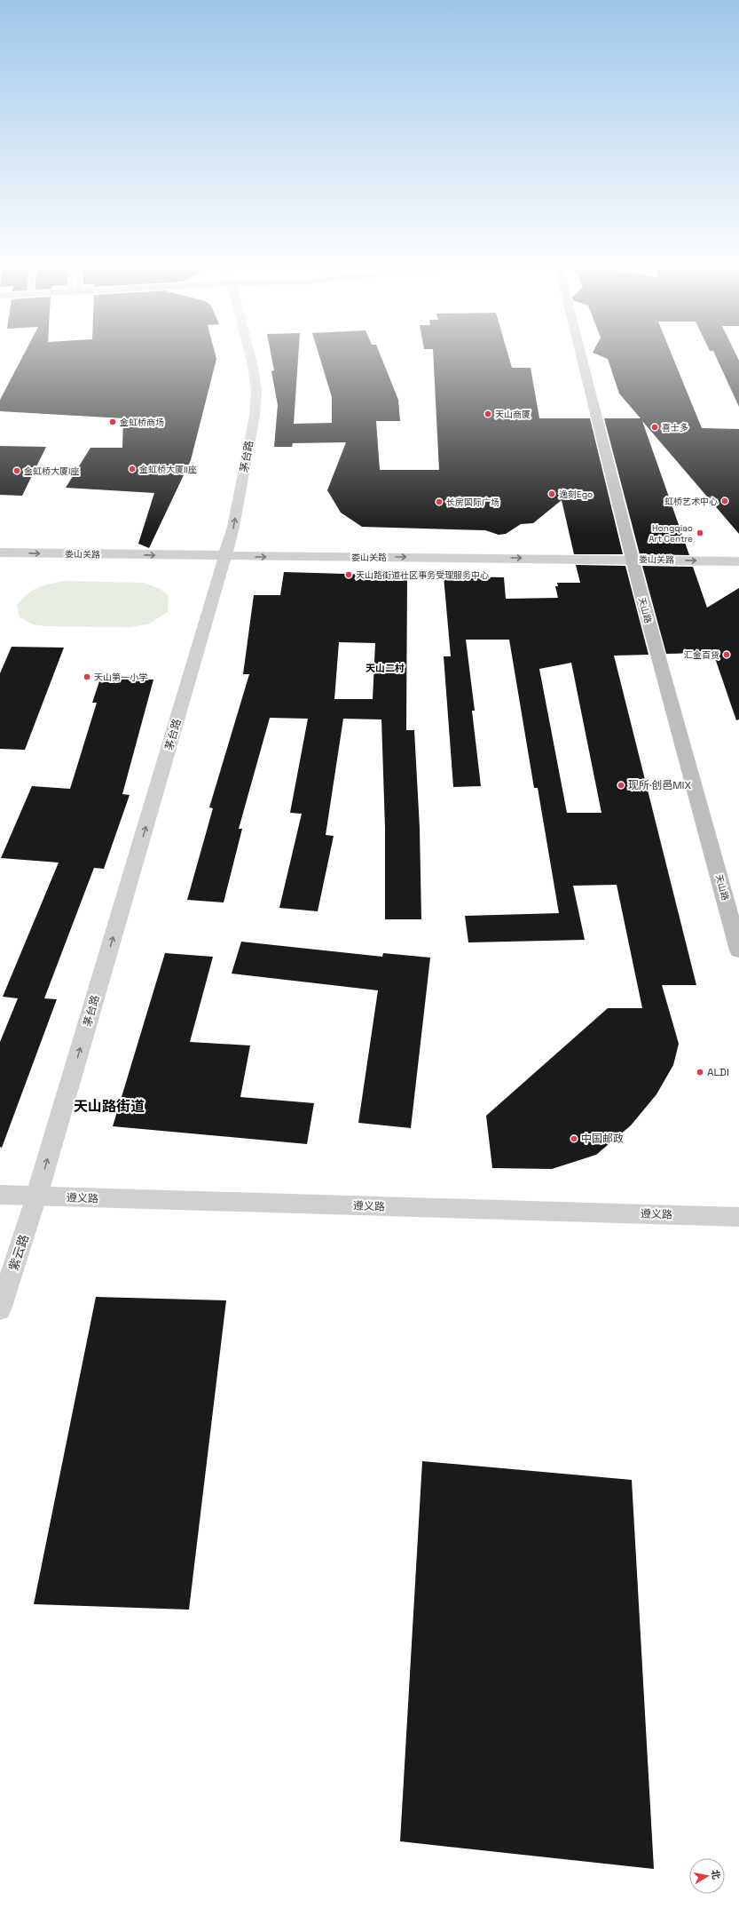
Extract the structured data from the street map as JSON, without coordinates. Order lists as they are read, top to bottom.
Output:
{
  "streets": {
    "main road": ["天山路"],
    "street": [
      "茅台路",
      "娄山关路",
      "遵义路",
      "紫云路"
    ]
  },
  "crossings": [
    ["茅台路", "娄山关路"],
    ["茅台路", "遵义路"],
    ["茅台路", "紫云路"],
    ["娄山关路", "天山路"],
    ["遵义路", "紫云路"]
  ],
  "one_way": ["茅台路", "娄山关路"],
  "districts": ["天山二村", "天山路街道"],
  "places": [
    "天山商厦",
    "金虹桥商场",
    "喜士多",
    "金虹桥大厦II座",
    "金虹桥大厦I座",
    "逸刻Ego",
    "虹桥艺术中心",
    "长房国际广场",
    "Hongqiao Art Centre",
    "天山路街道社区事务受理服务中心",
    "汇金百货",
    "天山第一小学",
    "现所·创邑MIX",
    "ALDI",
    "中国邮政"
  ],
  "north": "right"
}
